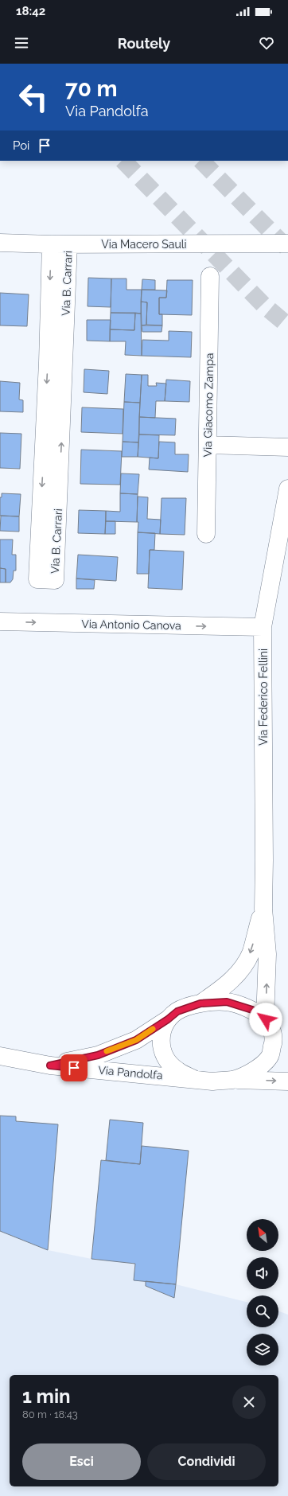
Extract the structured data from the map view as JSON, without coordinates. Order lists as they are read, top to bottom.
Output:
{
  "streets": {
    "street": [
      "Via Macero Sauli",
      "Via B. Carrari",
      "Via Giacomo Zampa",
      "Via Antonio Canova",
      "Via Federico Fellini",
      "Via Pandolfa"
    ]
  },
  "crossings": [
    ["Via Macero Sauli", "Via B. Carrari"],
    ["Via Antonio Canova", "Via Federico Fellini"],
    ["Via Federico Fellini", "Via Pandolfa"]
  ],
  "one_way": ["Via Antonio Canova"],
  "north": "top left",
  "page": {
    "status": "18:42",
    "header": "Routely",
    "turn": ["70 m", "Via Pandolfa"],
    "then": "Poi",
    "heading": ["1 min", "80 m · 18:43"],
    "buttons": ["Esci", "Condividi"]
  }
}
